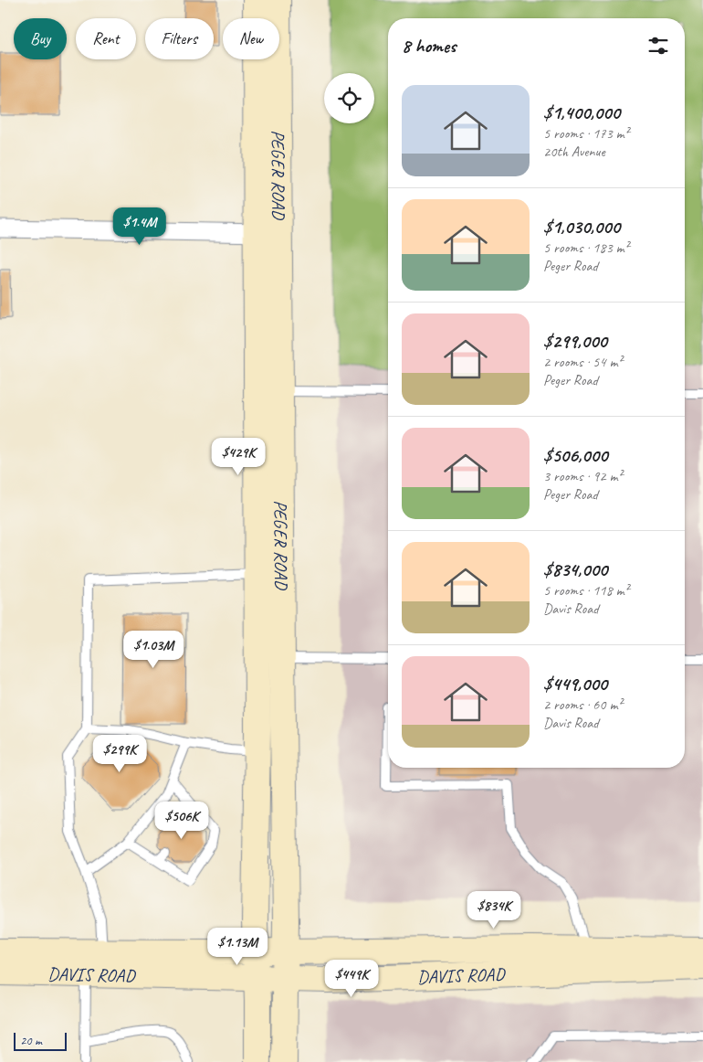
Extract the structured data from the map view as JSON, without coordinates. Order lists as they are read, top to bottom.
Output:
{
  "streets": {
    "main road": ["PEGER ROAD", "DAVIS ROAD"]
  },
  "crossings": [
    ["PEGER ROAD", "DAVIS ROAD"]
  ],
  "scale_bar": "20 m",
  "page": {
    "chip": [
      "Buy",
      "Rent",
      "Filters",
      "New"
    ],
    "heading": "8 homes",
    "list": [
      {
        "name": "$1,400,000",
        "note": "5 rooms · 173 m² · 20th Avenue"
      },
      {
        "name": "$1,030,000",
        "note": "5 rooms · 183 m² · Peger Road"
      },
      {
        "name": "$299,000",
        "note": "2 rooms · 54 m² · Peger Road"
      },
      {
        "name": "$506,000",
        "note": "3 rooms · 92 m² · Peger Road"
      },
      {
        "name": "$834,000",
        "note": "5 rooms · 118 m² · Davis Road"
      },
      {
        "name": "$449,000",
        "note": "2 rooms · 60 m² · Davis Road"
      }
    ],
    "price": [
      "$1.4M",
      "$429K",
      "$1.03M",
      "$299K",
      "$506K",
      "$834K",
      "$1.13M",
      "$449K"
    ],
    "scale": "20 m"
  }
}
